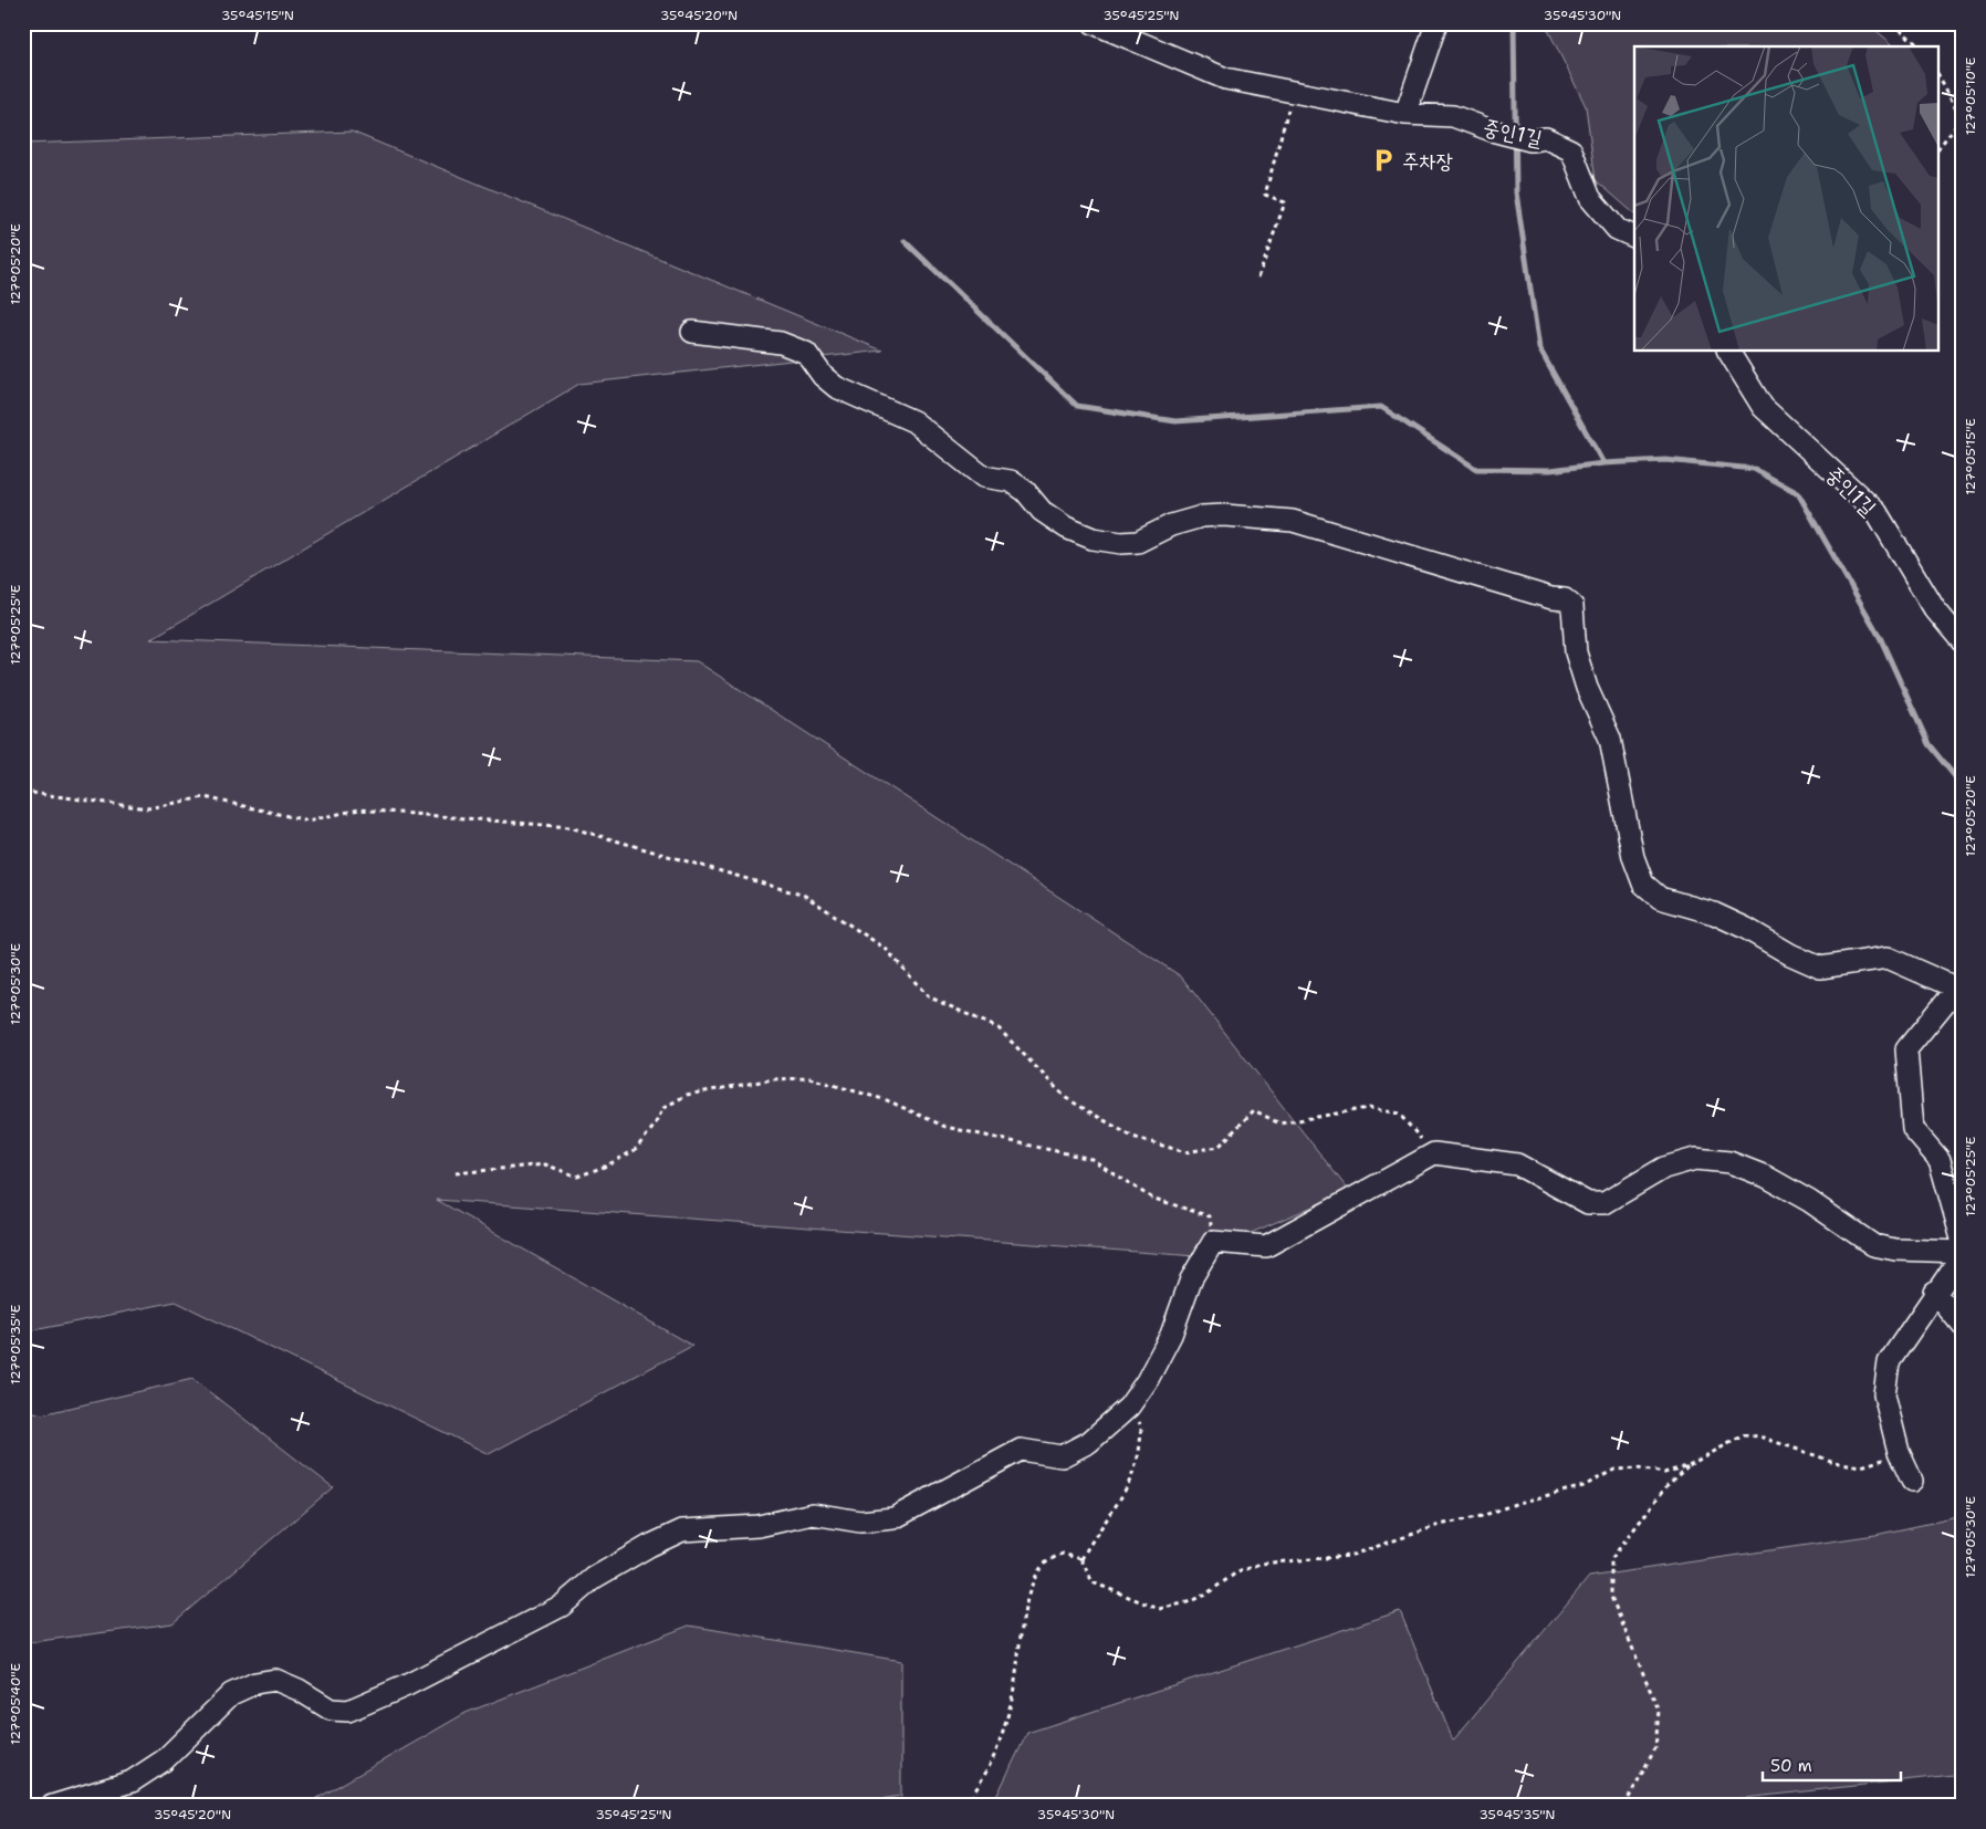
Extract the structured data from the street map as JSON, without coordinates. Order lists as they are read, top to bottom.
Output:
{
  "streets": {
    "street": ["중인1길"]
  },
  "places": {
    "parking": ["주차장"]
  },
  "scale_bar": "50 m",
  "coordinates": [
    "35°45'15\"N",
    "35°45'20\"N",
    "35°45'25\"N",
    "35°45'30\"N",
    "127°05'10\"E",
    "127°05'20\"E",
    "127°05'15\"E",
    "127°05'25\"E",
    "127°05'30\"E",
    "127°05'35\"E",
    "127°05'40\"E",
    "35°45'35\"N"
  ]
}
